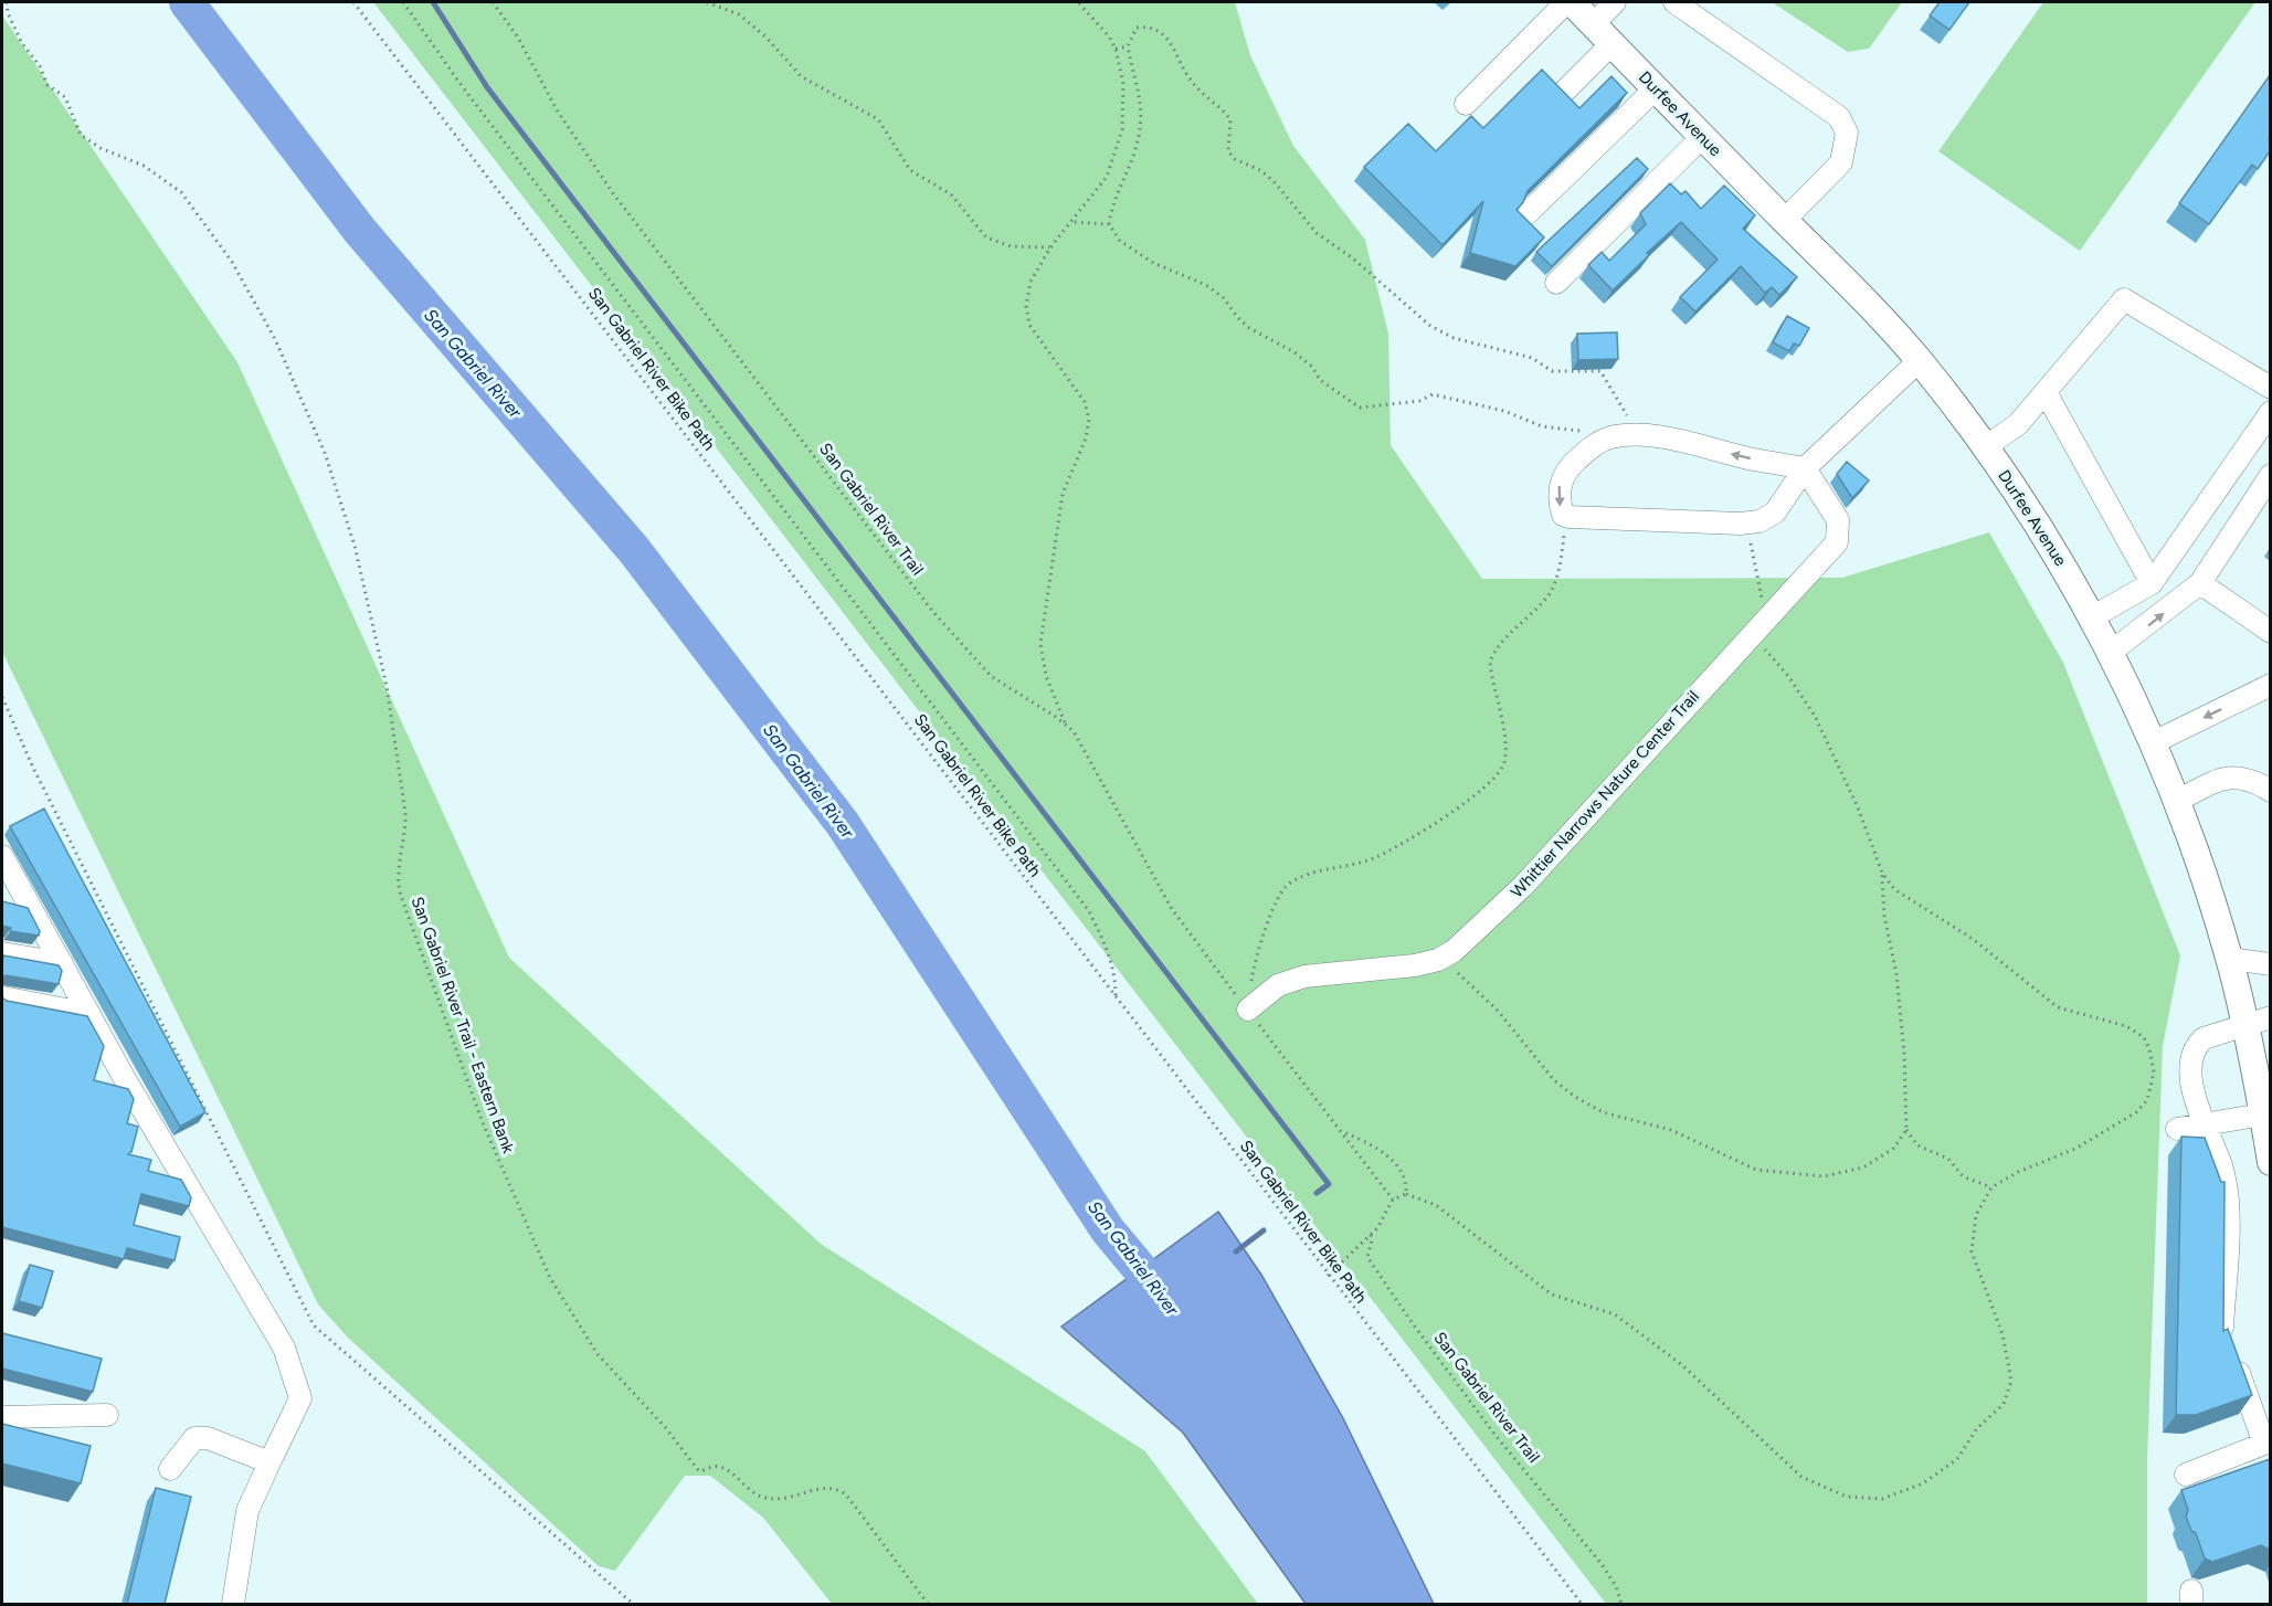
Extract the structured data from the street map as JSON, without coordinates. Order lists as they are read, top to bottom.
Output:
{
  "streets": {
    "main road": ["Durfee Avenue"],
    "street": ["Whittier Narrows Nature Center Trail"],
    "path": ["San Gabriel River Bike Path", "San Gabriel River Trail", "San Gabriel River Trail - Eastern Bank"]
  },
  "crossings": [
    ["San Gabriel River Trail", "Whittier Narrows Nature Center Trail"]
  ],
  "water": ["San Gabriel River"]
}
